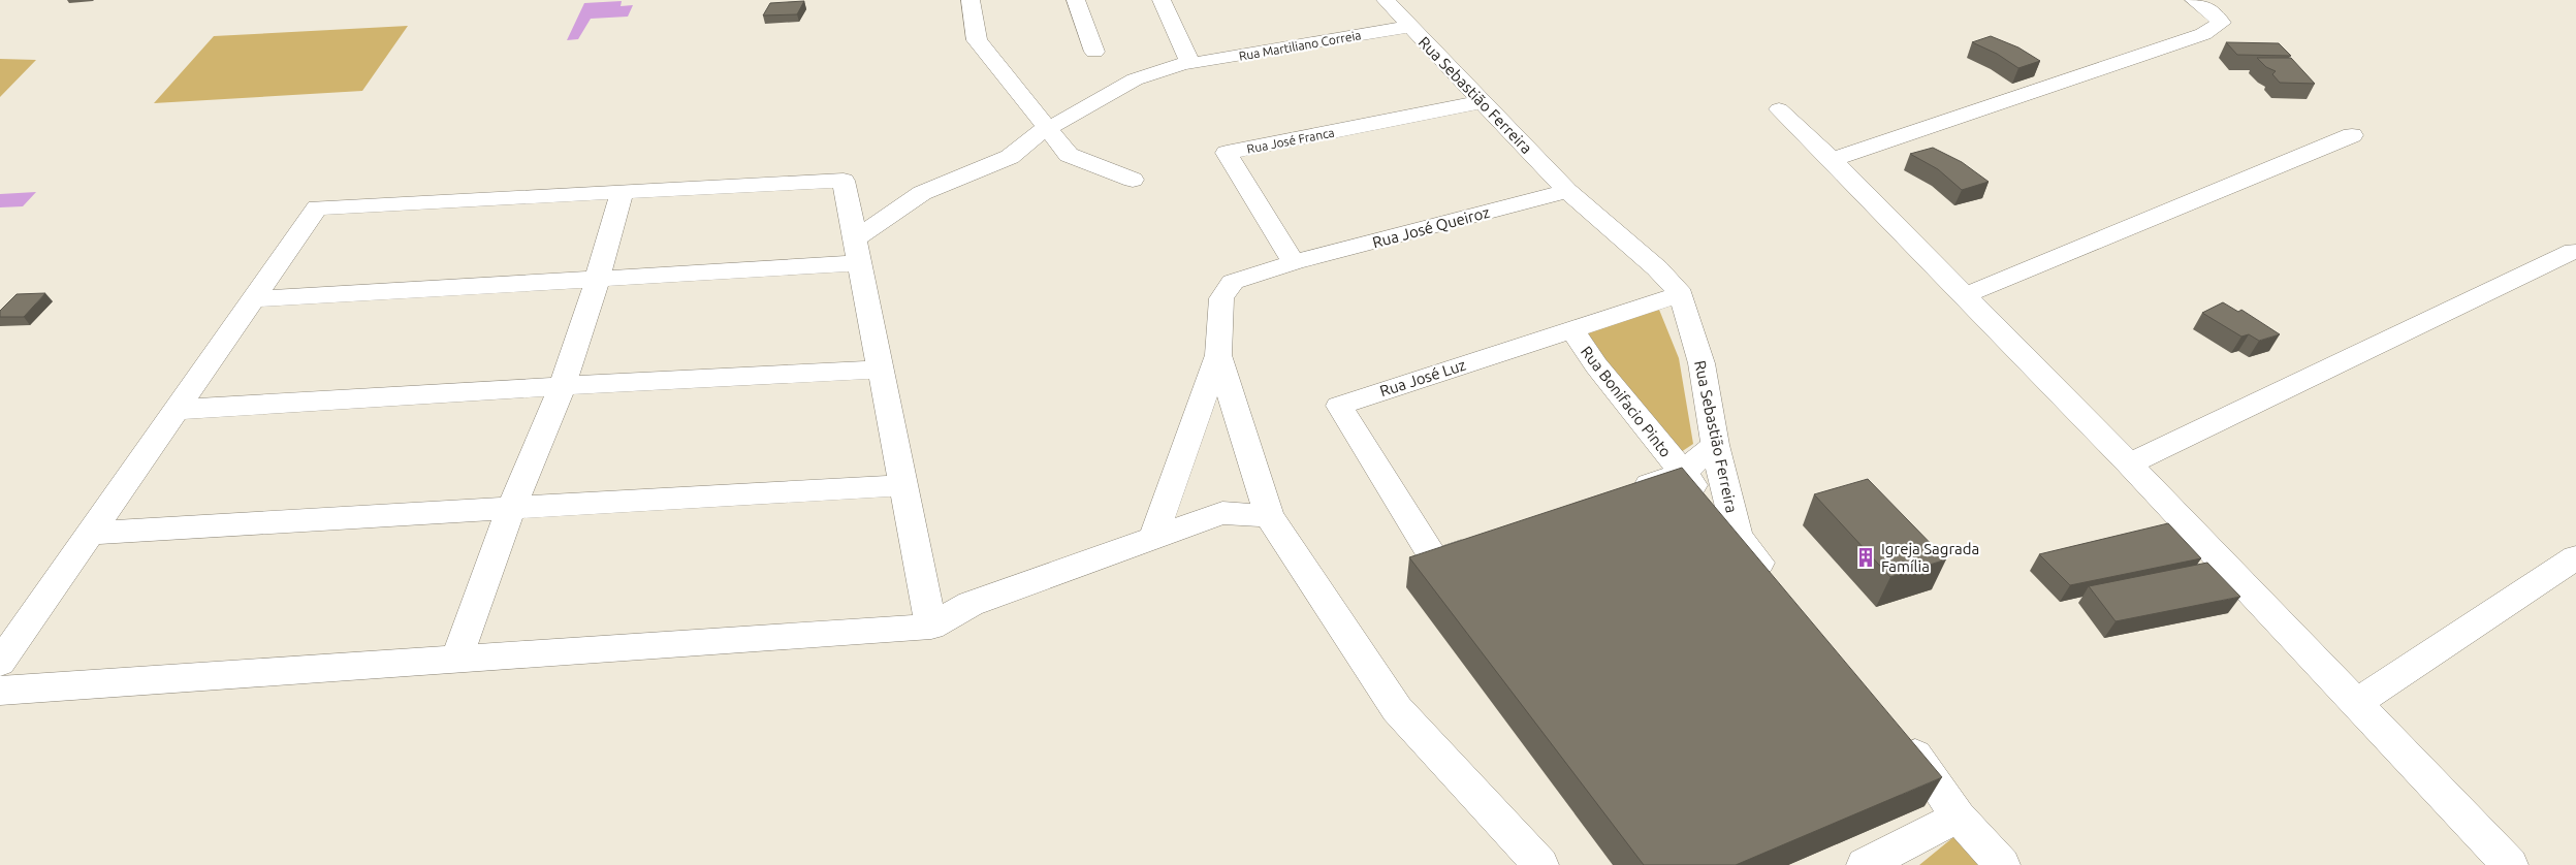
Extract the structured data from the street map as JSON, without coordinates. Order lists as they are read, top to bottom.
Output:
{
  "streets": {
    "street": [
      "Rua Martiliano Correia",
      "Rua Sebastião Ferreira",
      "Rua José Franca",
      "Rua José Queiroz",
      "Rua José Luz",
      "Rua Bonifacio Pinto"
    ]
  },
  "crossings": [
    ["Rua Martiliano Correia", "Rua Sebastião Ferreira"],
    ["Rua Sebastião Ferreira", "Rua José Franca"],
    ["Rua Sebastião Ferreira", "Rua José Queiroz"],
    ["Rua Sebastião Ferreira", "Rua José Luz"],
    ["Rua Sebastião Ferreira", "Rua Bonifacio Pinto"],
    ["Rua José Franca", "Rua José Queiroz"],
    ["Rua José Luz", "Rua Bonifacio Pinto"]
  ],
  "places": {
    "building": ["Igreja Sagrada Família"]
  }
}
